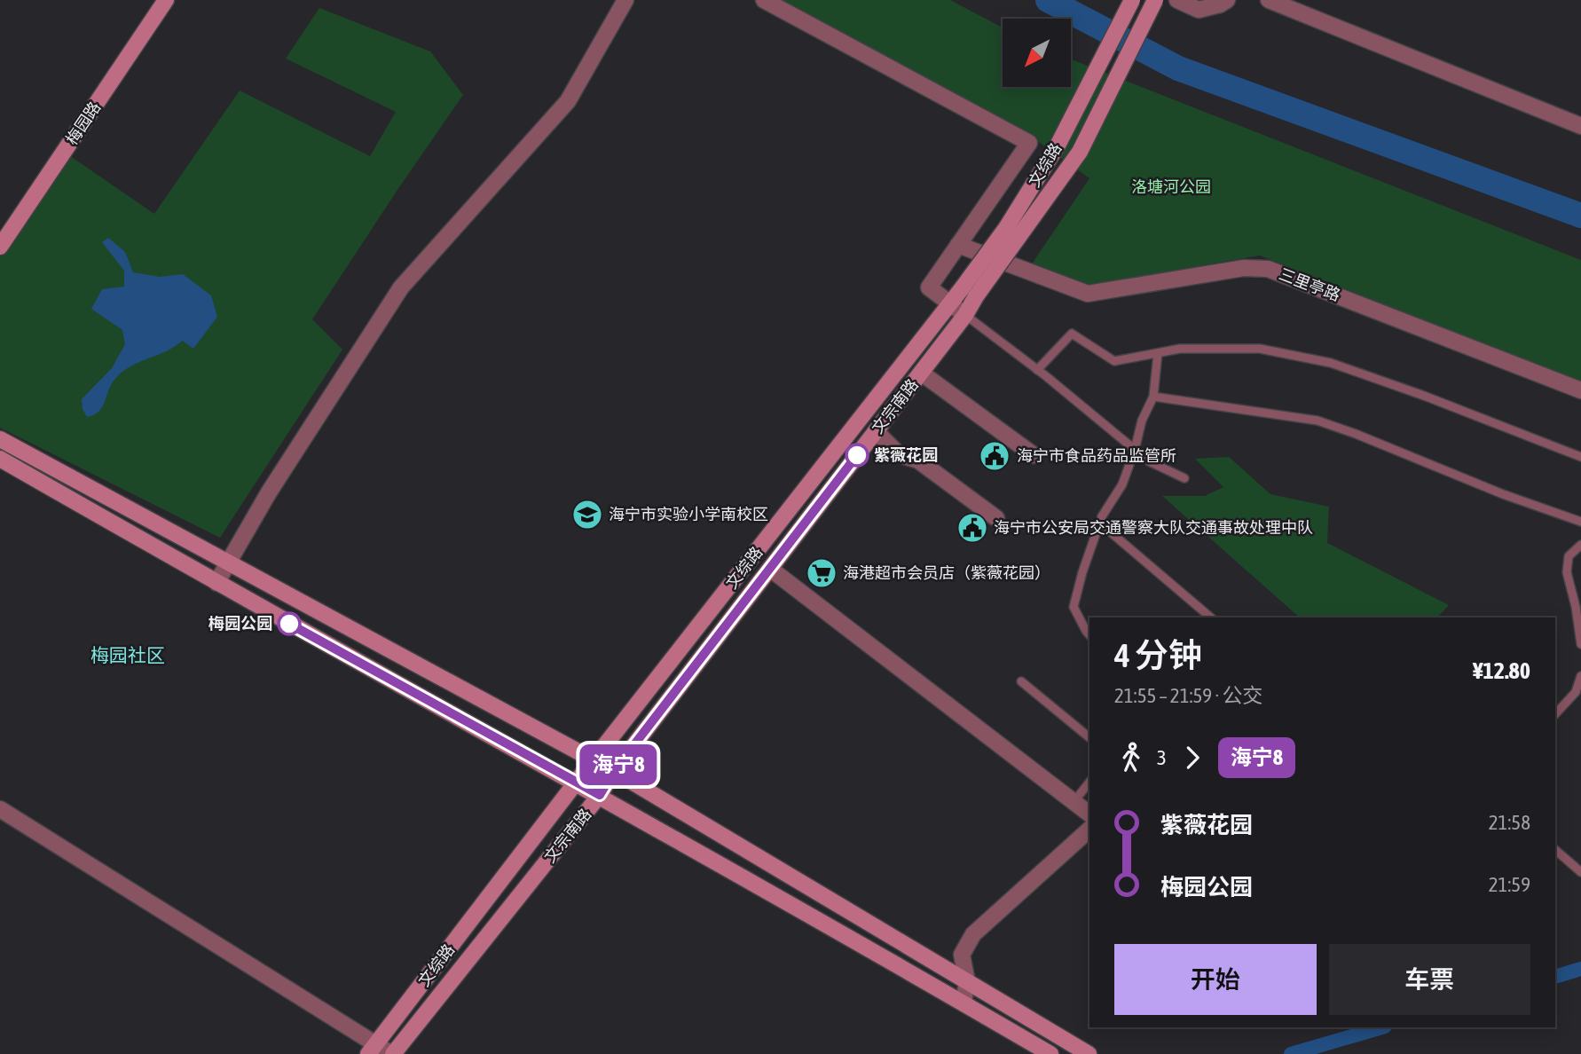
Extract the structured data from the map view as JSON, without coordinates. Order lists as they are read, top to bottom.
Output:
{
  "streets": {
    "main road": ["梅园路", "文综路", "文宗南路"],
    "street": ["三里亭路"]
  },
  "crossings": [
    ["文综路", "文宗南路"]
  ],
  "districts": ["梅园社区"],
  "parks": ["洛塘河公园"],
  "places": {
    "other": ["紫薇花园", "梅园公园"],
    "public building": ["海宁市食品药品监管所", "海宁市公安局交通警察大队交通事故处理中队"],
    "school or university": ["海宁市实验小学南校区"],
    "supermarket": ["海港超市会员店（紫薇花园）"]
  },
  "lines": ["bus line 海宁8"],
  "north": "bottom left",
  "page": {
    "on_map": "海宁8",
    "heading": ["4 分钟", "21:55 – 21:59 · 公交", "¥12.80"],
    "legs": ["3", "海宁8"],
    "list": [
      {
        "name": "紫薇花园",
        "value": "21:58"
      },
      {
        "name": "梅园公园",
        "value": "21:59"
      }
    ],
    "buttons": ["开始", "车票"]
  }
}
